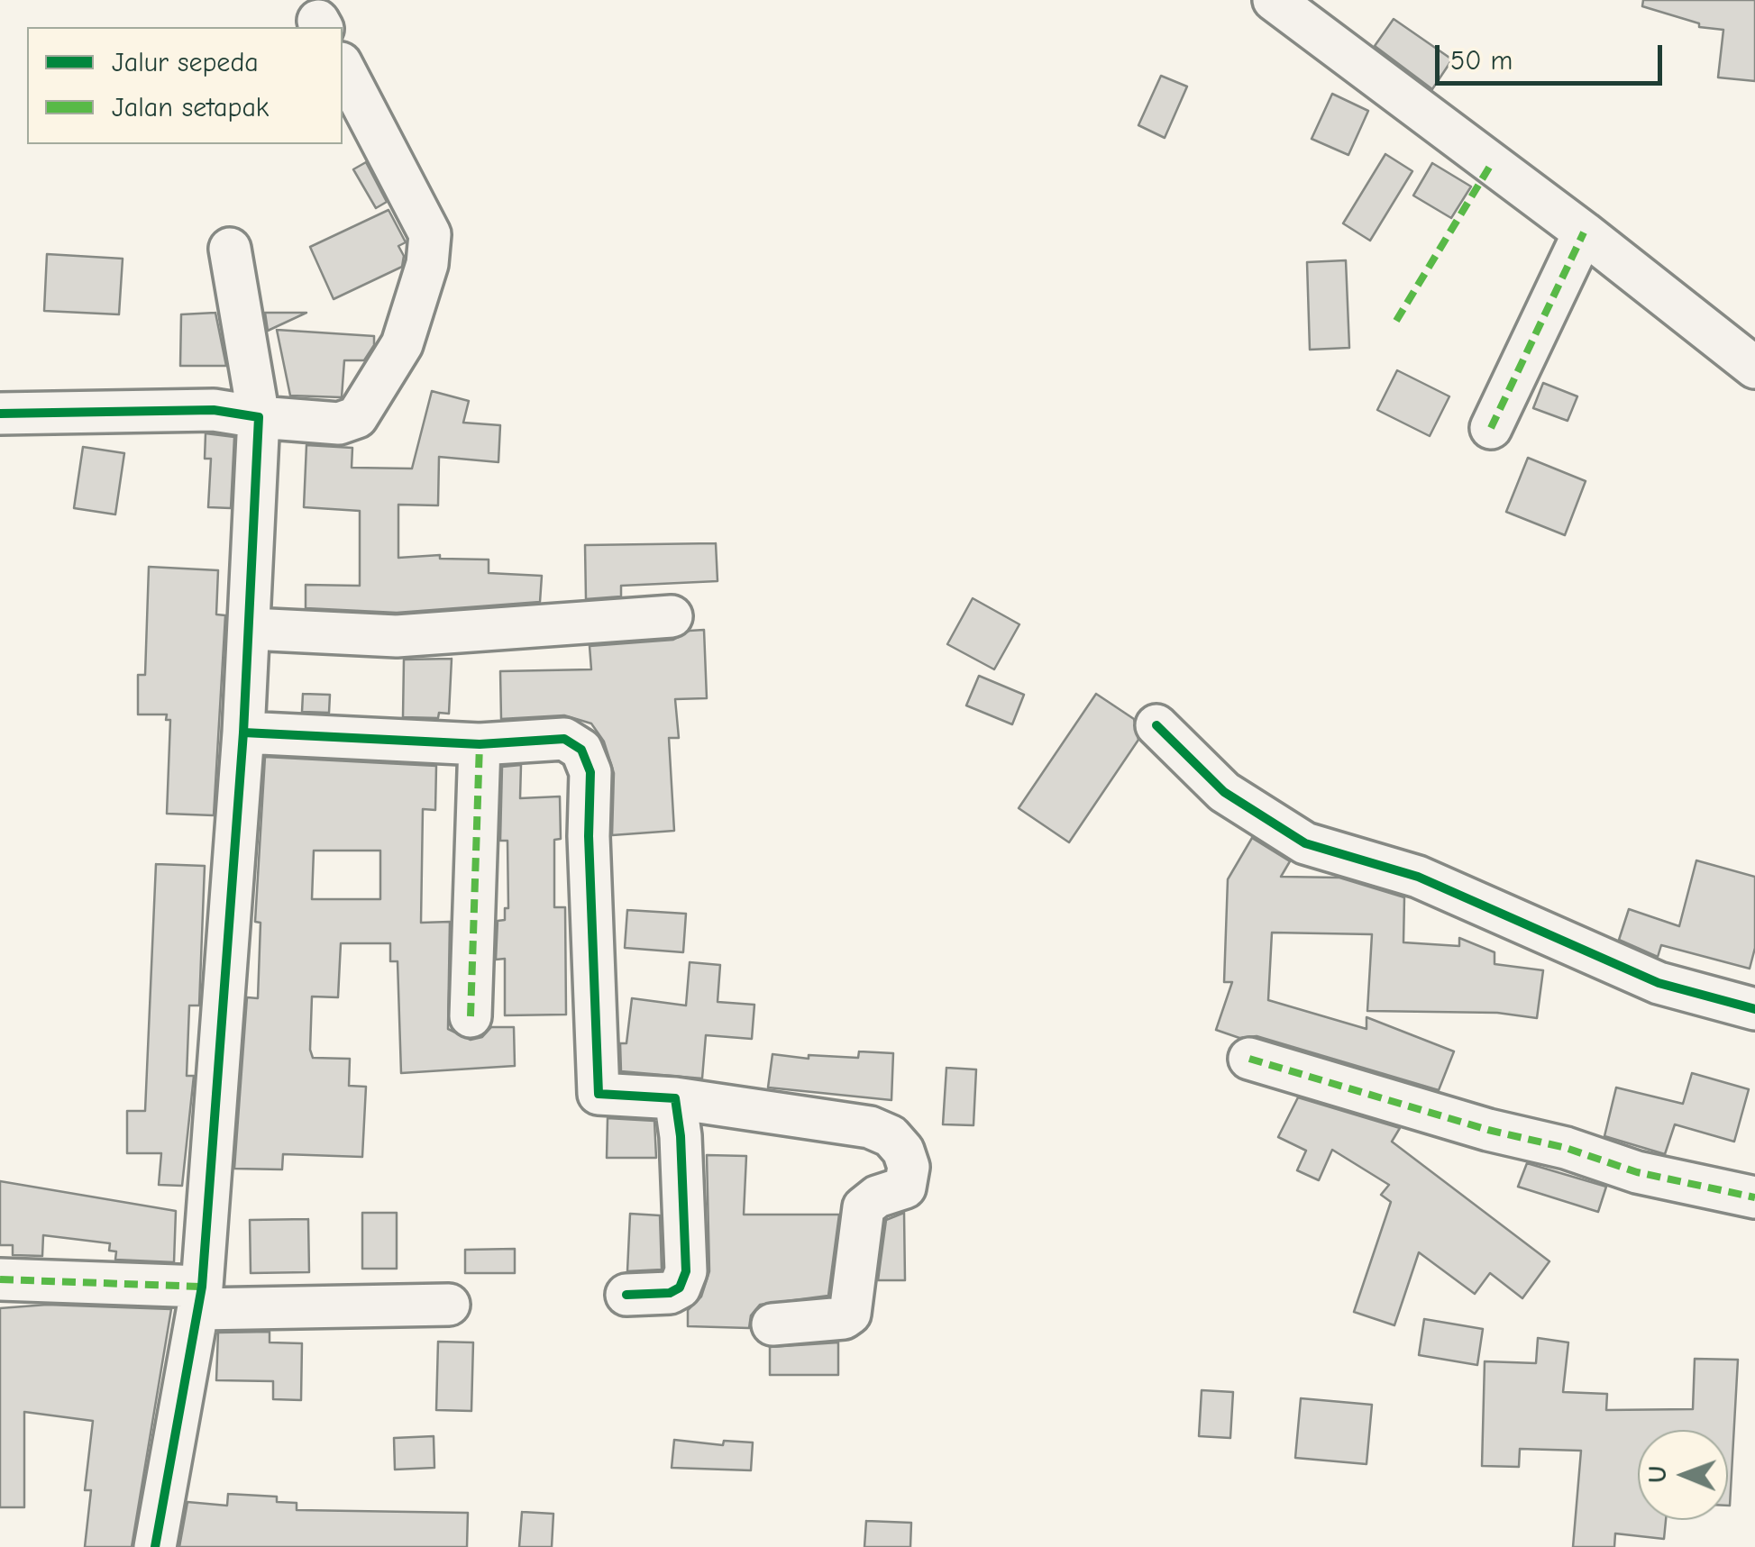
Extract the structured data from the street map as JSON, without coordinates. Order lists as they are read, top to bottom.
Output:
{
  "legend": ["Jalur sepeda", "Jalan setapak"],
  "scale_bar": "50 m",
  "north": "left"
}
